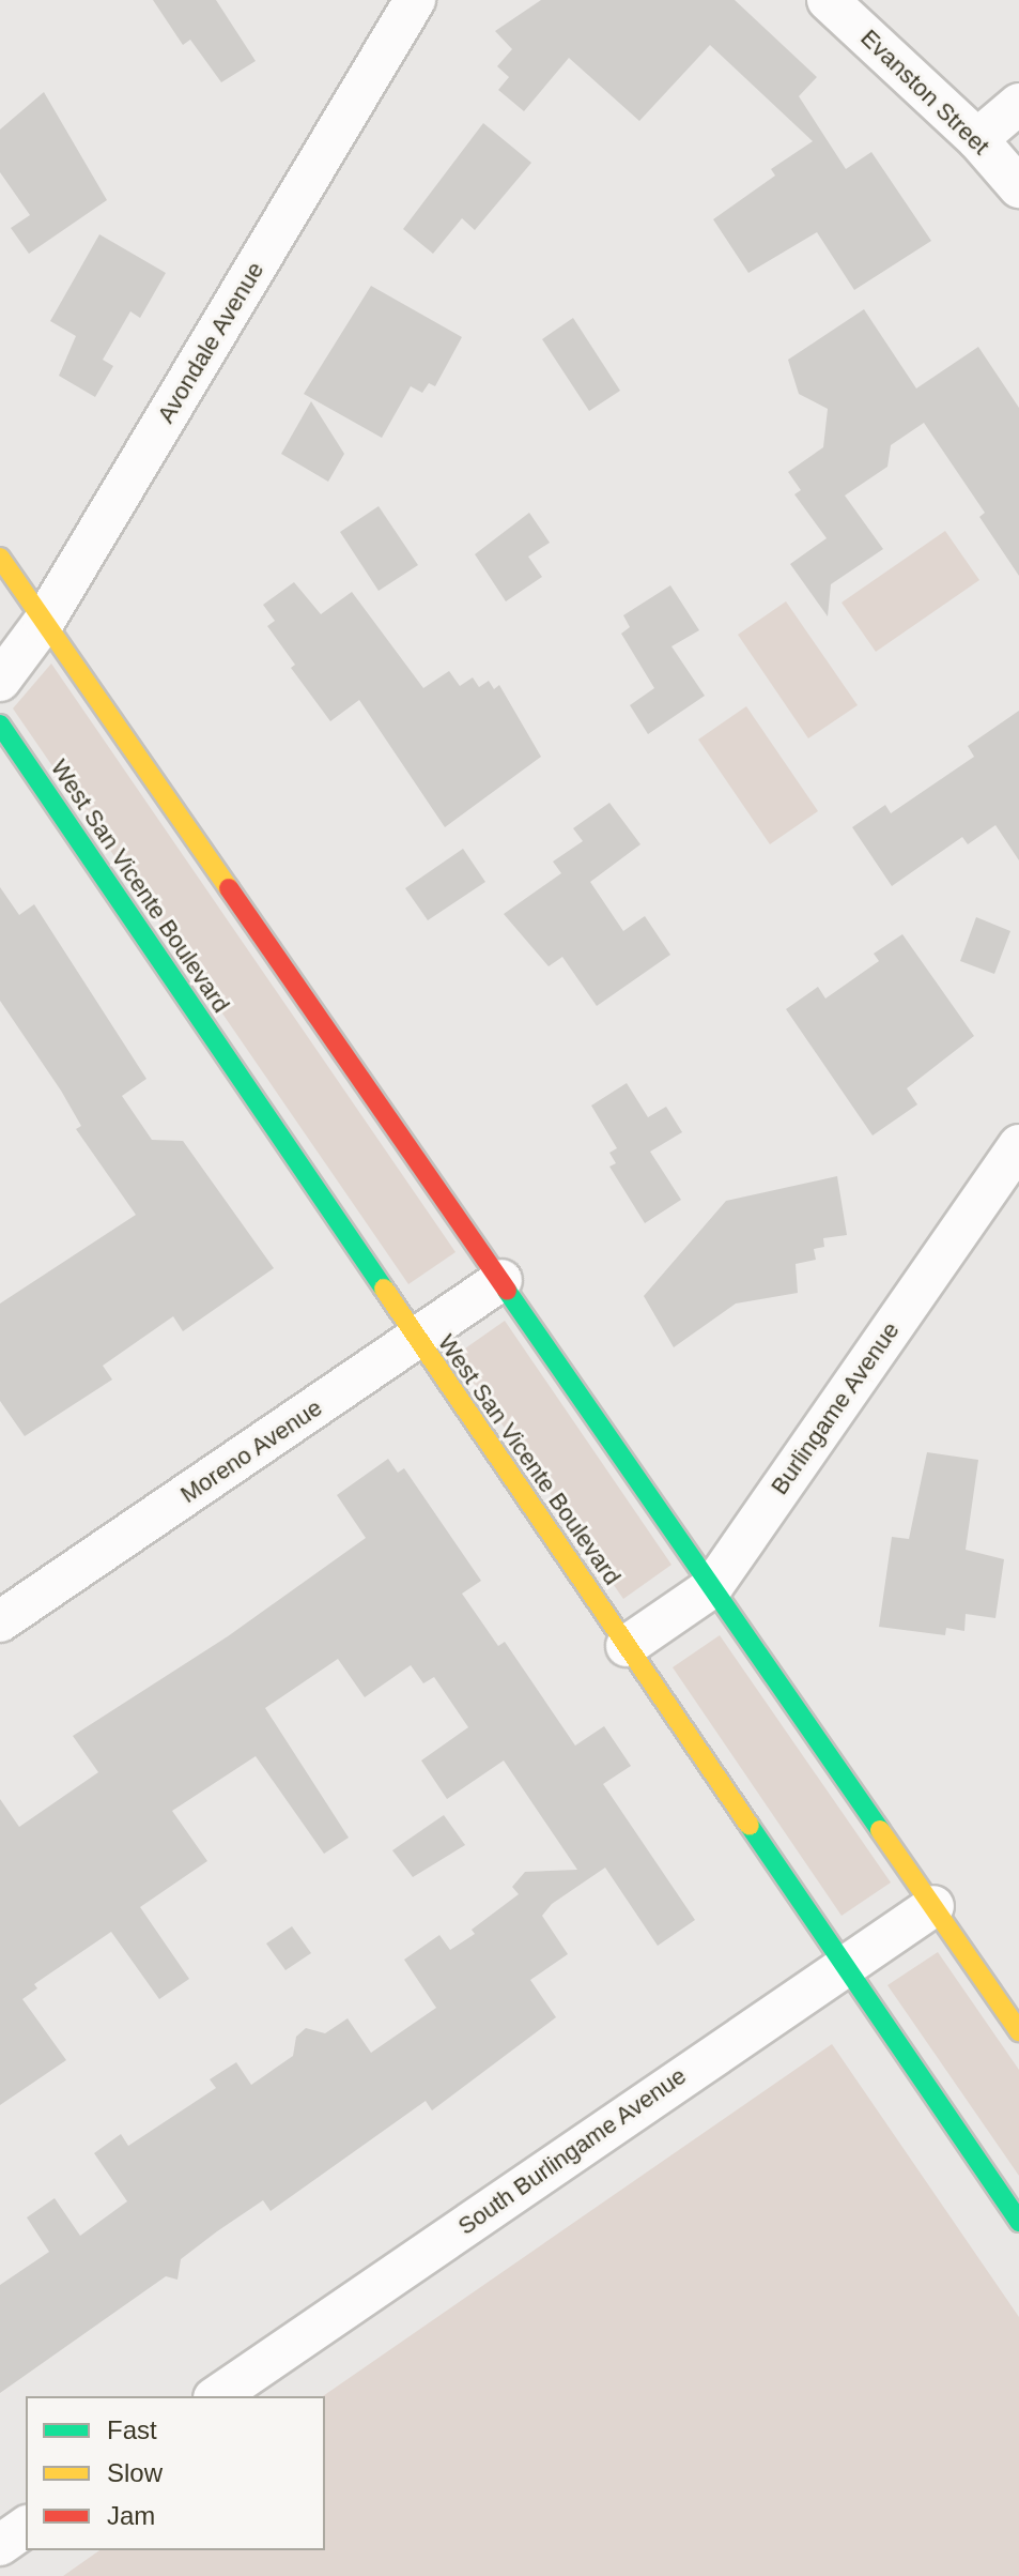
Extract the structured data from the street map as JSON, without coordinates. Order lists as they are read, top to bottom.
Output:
{
  "streets": {
    "main road": ["West San Vicente Boulevard"],
    "street": [
      "Evanston Street",
      "Avondale Avenue",
      "Burlingame Avenue",
      "Moreno Avenue",
      "South Burlingame Avenue"
    ]
  },
  "crossings": [
    ["West San Vicente Boulevard", "Burlingame Avenue"],
    ["West San Vicente Boulevard", "Moreno Avenue"],
    ["West San Vicente Boulevard", "South Burlingame Avenue"]
  ],
  "legend": ["Fast", "Slow", "Jam"]
}
